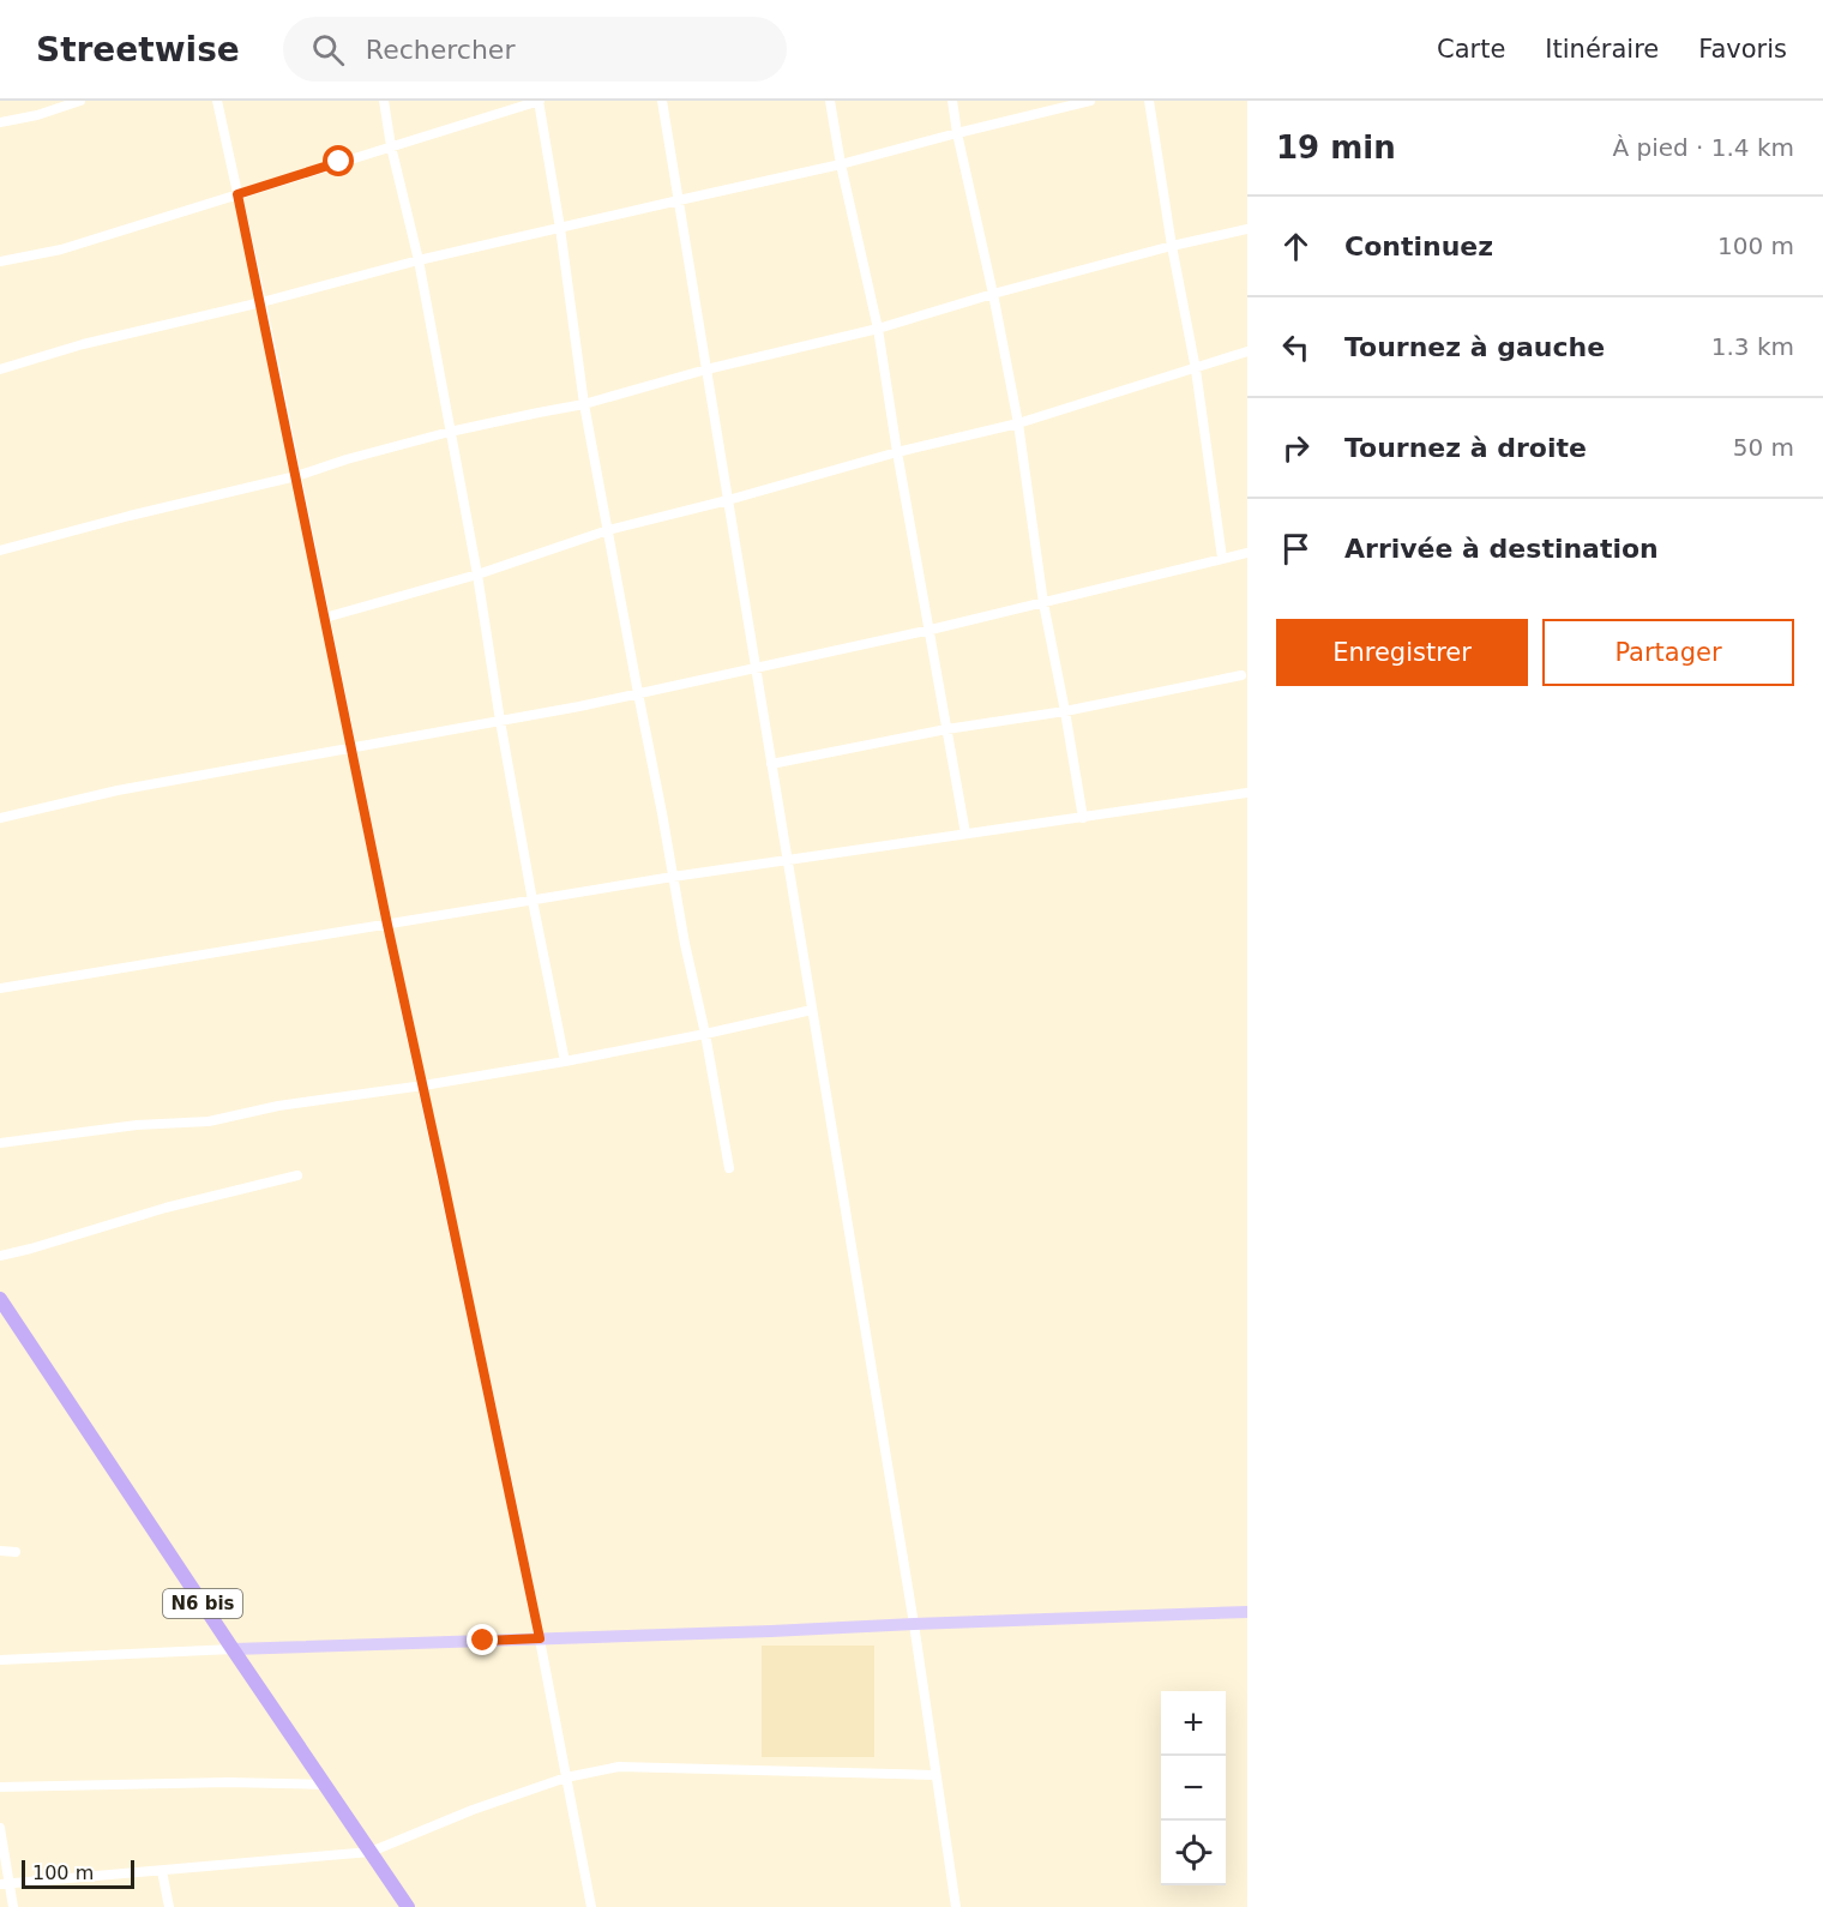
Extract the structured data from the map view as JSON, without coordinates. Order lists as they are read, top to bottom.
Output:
{
  "streets": {
    "highway": ["N6 bis"]
  },
  "scale_bar": "100 m",
  "page": {
    "header": "Streetwise",
    "search": "Rechercher",
    "nav": ["Carte", "Itinéraire", "Favoris"],
    "heading": ["19 min", "À pied · 1.4 km"],
    "list": [
      ["Continuez", "100 m"],
      ["Tournez à gauche", "1.3 km"],
      ["Tournez à droite", "50 m"],
      "Arrivée à destination"
    ],
    "buttons": ["Enregistrer", "Partager"],
    "map_buttons": ["+", "−"],
    "scale": "100 m"
  }
}
